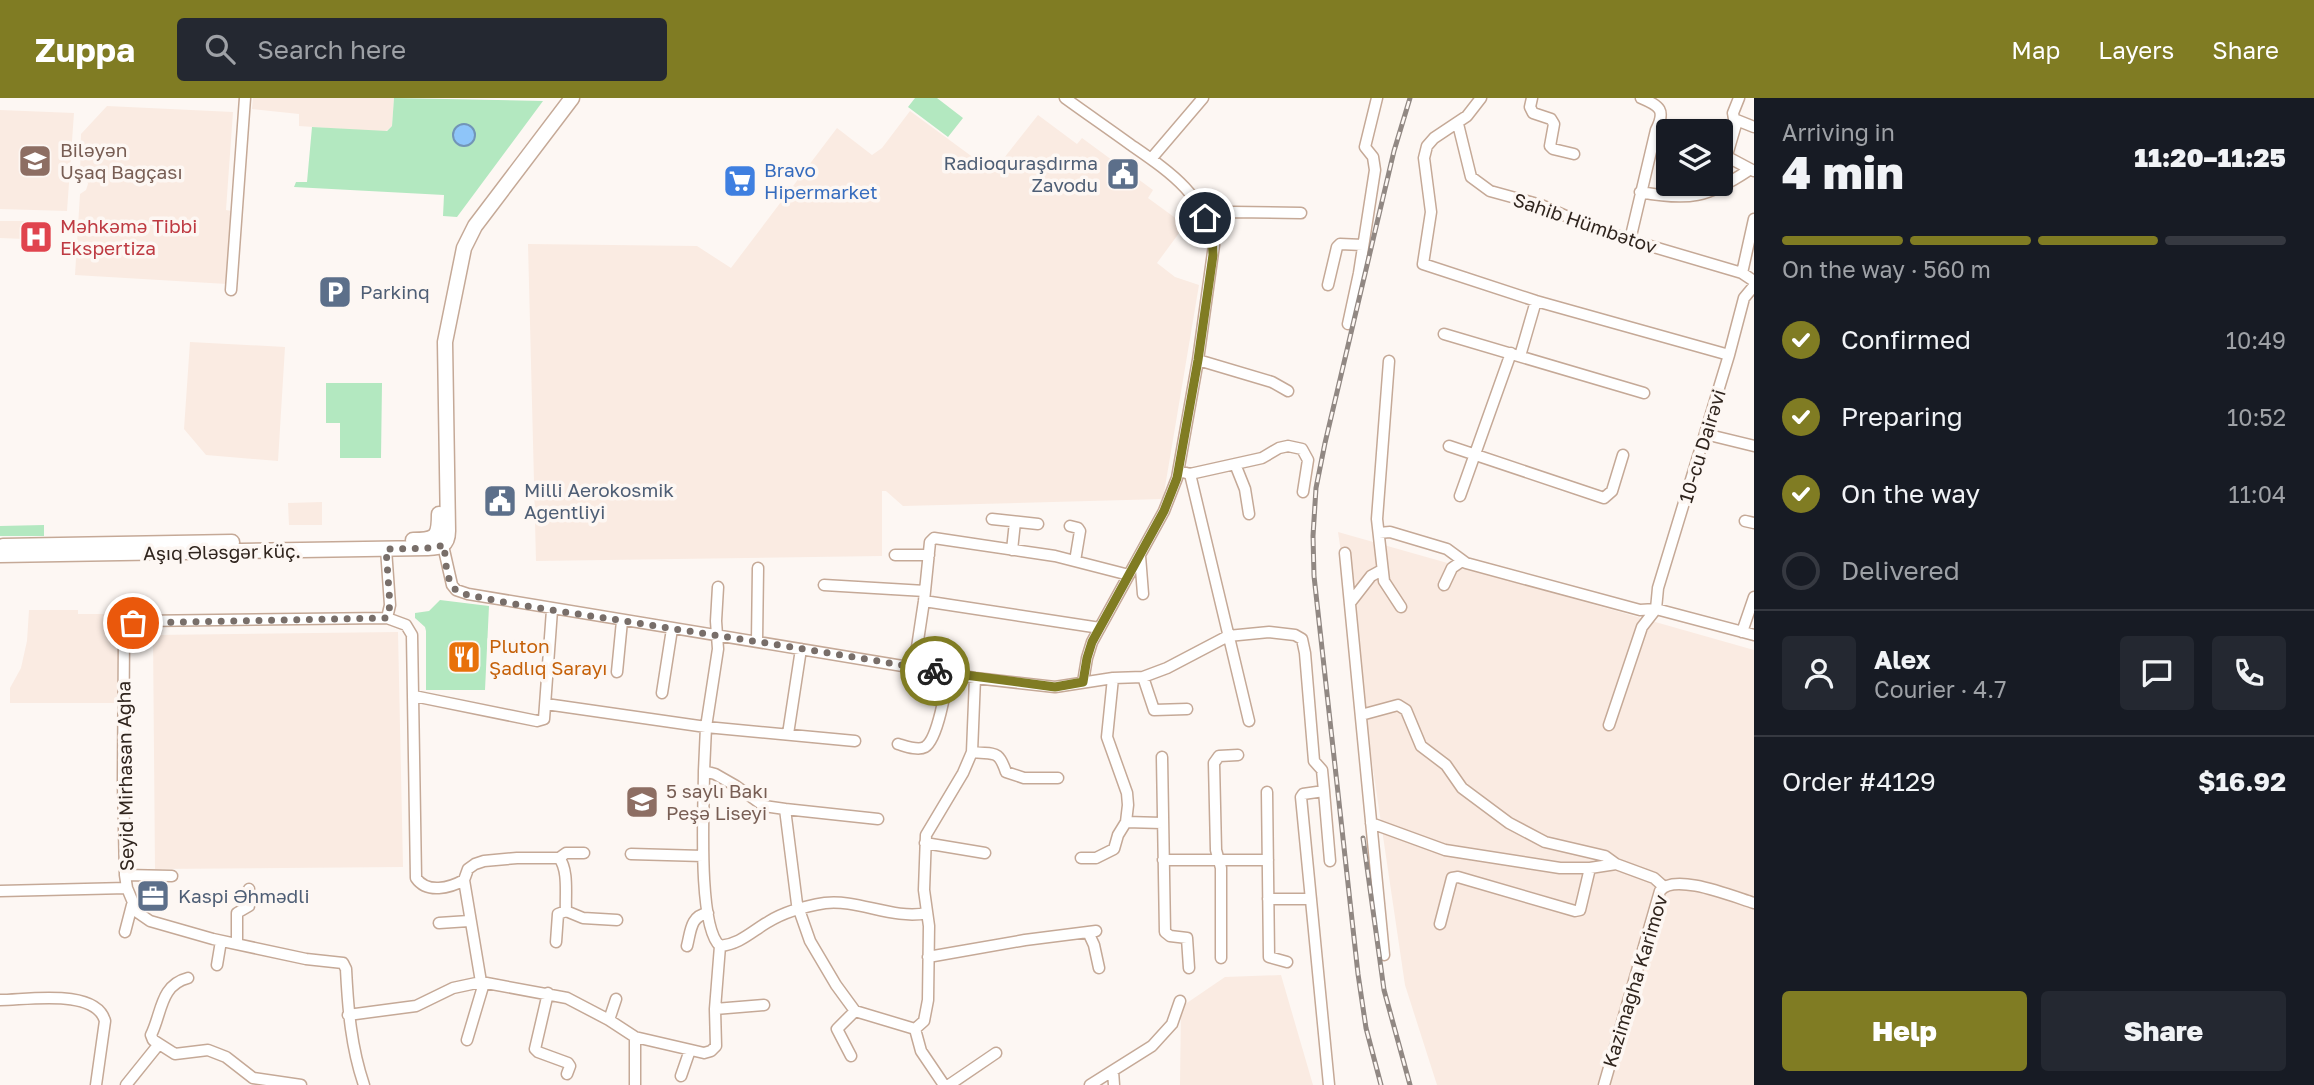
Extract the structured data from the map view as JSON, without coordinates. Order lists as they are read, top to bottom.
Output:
{
  "streets": {
    "main road": ["Aşıq Ələsgər küç."],
    "street": [
      "Sahib Hümbətov",
      "10-cu Dairəvi",
      "Seyid Mirhasan Agha",
      "Kazimagha Karimov"
    ]
  },
  "crossings": [
    ["Sahib Hümbətov", "10-cu Dairəvi"]
  ],
  "places": {
    "school or university": ["Biləyən Uşaq Bağçası", "5 saylı Bakı Peşə Liseyi"],
    "public building": ["Radioquraşdırma Zavodu", "Milli Aerokosmik Agentliyi"],
    "supermarket": ["Bravo Hipermarket"],
    "hospital": ["Məhkəmə Tibbi Ekspertiza"],
    "parking": ["Parkinq"],
    "restaurant": ["Pluton Şadlıq Sarayı"],
    "office": ["Kaspi Əhmədli"]
  },
  "page": {
    "header": "Zuppa",
    "search": "Search here",
    "nav": ["Map", "Layers", "Share"],
    "heading": ["4 min", "Arriving in", "11:20–11:25"],
    "panel": [
      "Alex",
      "Courier · 4.7",
      "Order #4129",
      "$16.92"
    ],
    "bar": "On the way · 560 m",
    "list": [
      ["Confirmed", "10:49"],
      ["Preparing", "10:52"],
      ["On the way", "11:04"],
      "Delivered"
    ],
    "buttons": ["Help", "Share"]
  }
}
